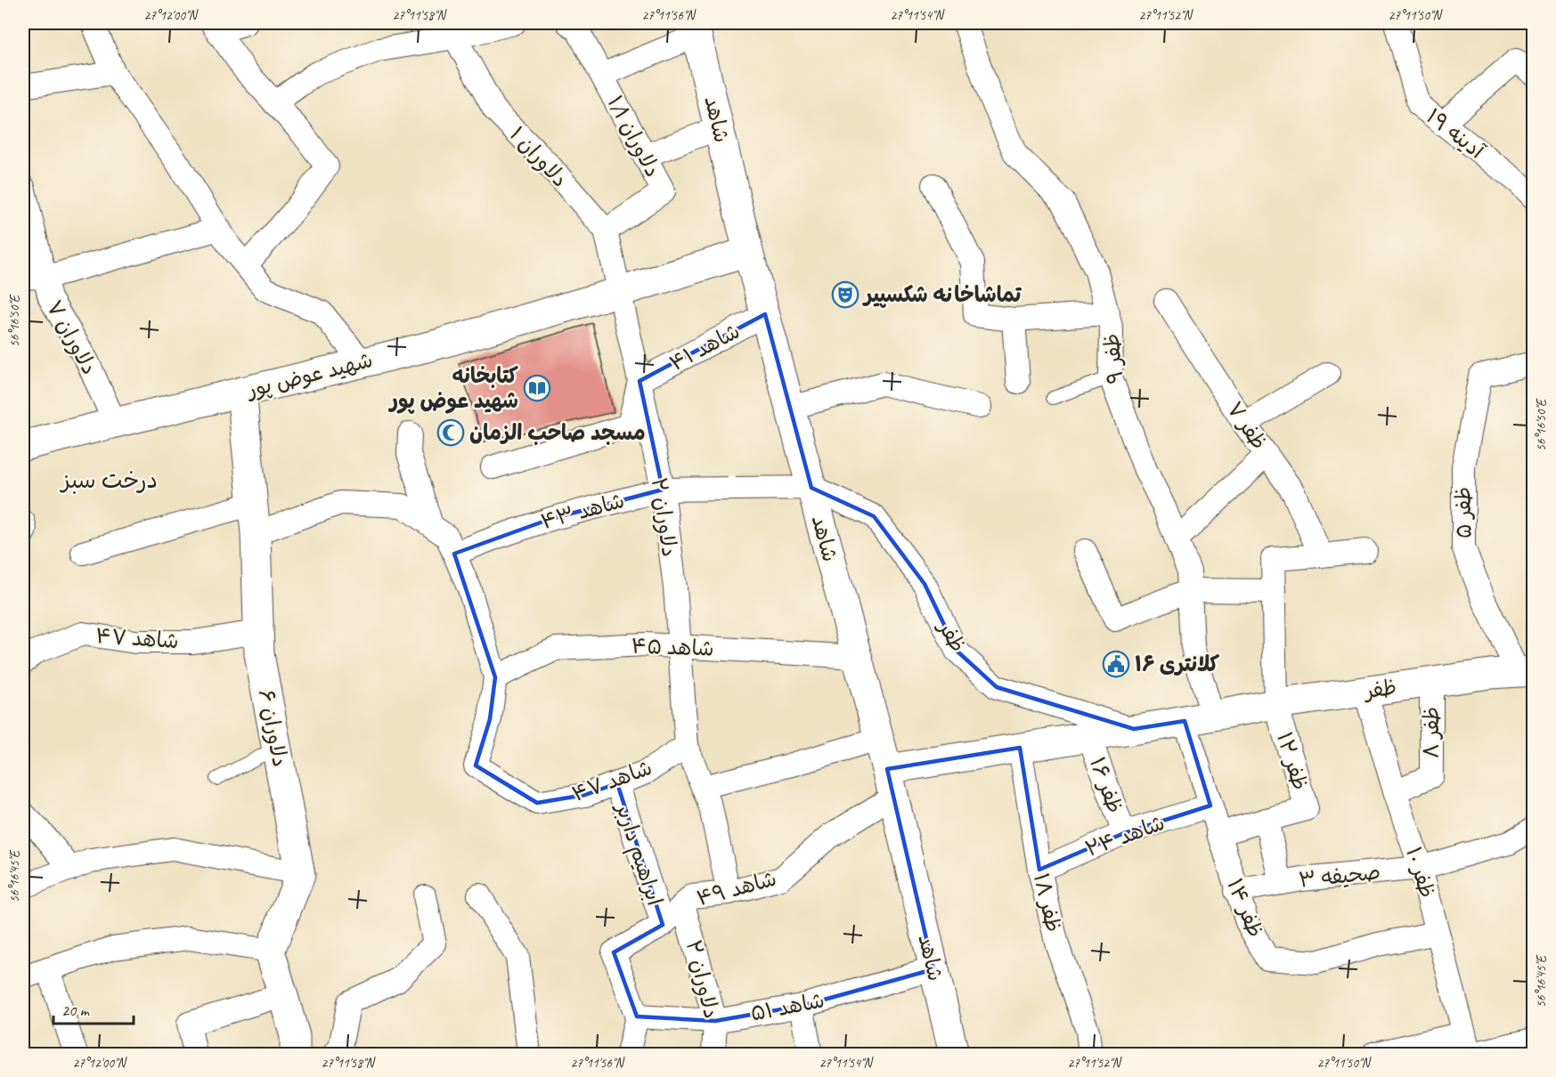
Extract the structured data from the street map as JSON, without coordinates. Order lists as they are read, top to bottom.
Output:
{
  "streets": {
    "street": [
      "شاهد",
      "آدینه ۱۹",
      "دلاوران ۱/۱",
      "دلاوران ۱",
      "دلاوران ۷",
      "شاهد ۴۱",
      "ظفر ۹",
      "شهید عوض پور",
      "ظفر ۷",
      "شاهد ۴۳",
      "ظفر ۵",
      "دلاوران ۲",
      "ظفر",
      "شاهد ۴۷",
      "شاهد ۴۵",
      "دلاوران ۶",
      "ظفر ۸",
      "ظفر ۱۲",
      "ظفر ۱۶",
      "شاهد ۲۴",
      "ابراهیم داربر",
      "ظفر ۱۰",
      "صحیفه ۳",
      "شاهد ۴۹",
      "ظفر ۱۸",
      "ظفر ۱۴",
      "شاهد ۵۱"
    ]
  },
  "crossings": [
    ["شاهد", "شاهد ۴۱"],
    ["شاهد", "شهید عوض پور"],
    ["شاهد", "شاهد ۴۳"],
    ["شاهد", "ظفر"],
    ["شاهد", "شاهد ۴۵"],
    ["شاهد", "شاهد ۴۹"],
    ["شاهد", "شاهد ۵۱"],
    ["دلاوران ۱/۱", "دلاوران ۱"],
    ["دلاوران ۱", "شهید عوض پور"],
    ["دلاوران ۱", "دلاوران ۲"],
    ["دلاوران ۷", "شهید عوض پور"],
    ["شاهد ۴۱", "دلاوران ۲"],
    ["ظفر ۹", "ظفر"],
    ["شهید عوض پور", "دلاوران ۲"],
    ["شهید عوض پور", "دلاوران ۶"],
    ["شاهد ۴۳", "دلاوران ۲"],
    ["شاهد ۴۳", "ظفر"],
    ["شاهد ۴۳", "شاهد ۴۷"],
    ["ظفر ۵", "ظفر"],
    ["دلاوران ۲", "شاهد ۴۷"],
    ["دلاوران ۲", "شاهد ۴۵"],
    ["دلاوران ۲", "شاهد ۴۹"],
    ["دلاوران ۲", "شاهد ۵۱"],
    ["ظفر", "ظفر ۸"],
    ["ظفر", "ظفر ۱۲"],
    ["ظفر", "ظفر ۱۶"],
    ["ظفر", "ظفر ۱۰"],
    ["ظفر", "شاهد ۴۹"],
    ["ظفر", "ظفر ۱۸"],
    ["ظفر", "ظفر ۱۴"],
    ["شاهد ۴۷", "شاهد ۴۵"],
    ["شاهد ۴۷", "دلاوران ۶"],
    ["شاهد ۴۷", "ابراهیم داربر"],
    ["ظفر ۸", "ظفر ۱۰"],
    ["ظفر ۱۲", "ظفر ۱۴"],
    ["ظفر ۱۶", "شاهد ۲۴"],
    ["شاهد ۲۴", "ظفر ۱۸"],
    ["شاهد ۲۴", "ظفر ۱۴"],
    ["ابراهیم داربر", "شاهد ۴۹"],
    ["ظفر ۱۰", "صحیفه ۳"],
    ["ظفر ۱۰", "ظفر ۱۴"],
    ["صحیفه ۳", "ظفر ۱۴"],
    ["شاهد ۴۹", "شاهد ۵۱"]
  ],
  "districts": ["درخت سبز"],
  "places": {
    "theatre": ["تماشاخانه شکسپیر"],
    "library": ["کتابخانه شهید عوض پور"],
    "mosque": ["مسجد صاحب الزمان"],
    "public building": ["کلانتری ۱۶"]
  },
  "scale_bar": "20 m",
  "coordinates": [
    "27°12'00\"N",
    "27°11'58\"N",
    "27°11'56\"N",
    "27°11'54\"N",
    "27°11'52\"N",
    "27°11'50\"N",
    "56°16'50\"E",
    "56°16'45\"E"
  ]
}
